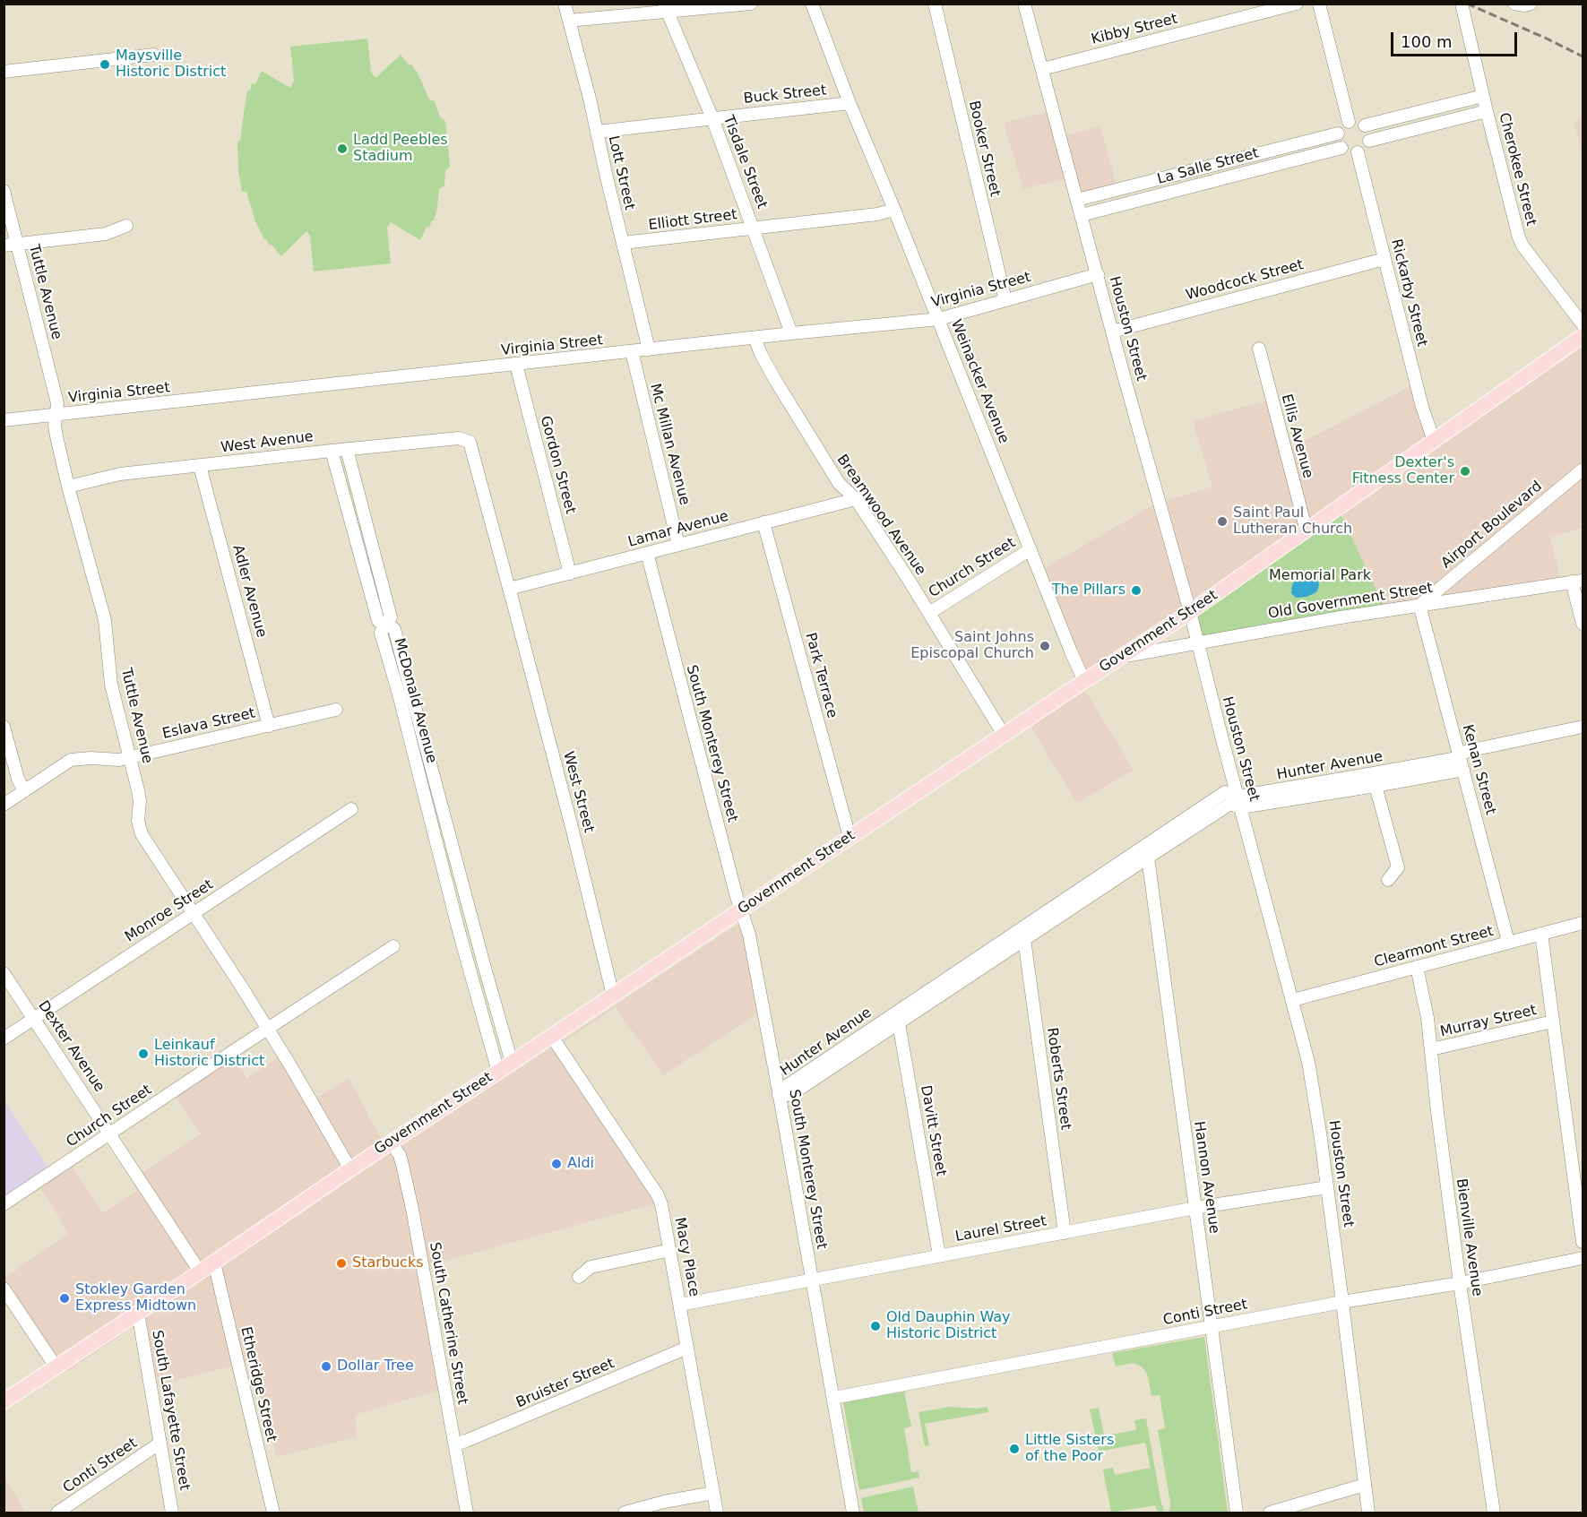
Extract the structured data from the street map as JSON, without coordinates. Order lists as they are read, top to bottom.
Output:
{
  "streets": {
    "main road": ["Government Street"],
    "street": [
      "Kibby Street",
      "Buck Street",
      "Booker Street",
      "Tisdale Street",
      "La Salle Street",
      "Cherokee Street",
      "Lott Street",
      "Elliott Street",
      "Woodcock Street",
      "Virginia Street",
      "Tuttle Avenue",
      "Rickarby Street",
      "Houston Street",
      "Weinacker Avenue",
      "Ellis Avenue",
      "West Avenue",
      "Mc Millan Avenue",
      "Gordon Street",
      "Breamwood Avenue",
      "Airport Boulevard",
      "Lamar Avenue",
      "Church Street",
      "Adler Avenue",
      "Old Government Street",
      "Park Terrace",
      "McDonald Avenue",
      "Eslava Street",
      "South Monterey Street",
      "Hunter Avenue",
      "Kenan Street",
      "West Street",
      "Monroe Street",
      "Clearmont Street",
      "Murray Street",
      "Dexter Avenue",
      "Roberts Street",
      "Davitt Street",
      "Hannon Avenue",
      "Laurel Street",
      "Bienville Avenue",
      "Macy Place",
      "Conti Street",
      "South Catherine Street",
      "Bruister Street",
      "Etheridge Street",
      "South Lafayette Street"
    ]
  },
  "crossings": [
    ["Kibby Street", "Houston Street"],
    ["Buck Street", "Tisdale Street"],
    ["Buck Street", "Lott Street"],
    ["Buck Street", "Weinacker Avenue"],
    ["Booker Street", "Virginia Street"],
    ["Tisdale Street", "Elliott Street"],
    ["Tisdale Street", "Virginia Street"],
    ["La Salle Street", "Rickarby Street"],
    ["La Salle Street", "Houston Street"],
    ["Lott Street", "Elliott Street"],
    ["Lott Street", "Virginia Street"],
    ["Elliott Street", "Weinacker Avenue"],
    ["Woodcock Street", "Rickarby Street"],
    ["Woodcock Street", "Houston Street"],
    ["Virginia Street", "Tuttle Avenue"],
    ["Virginia Street", "Houston Street"],
    ["Virginia Street", "Weinacker Avenue"],
    ["Virginia Street", "Mc Millan Avenue"],
    ["Virginia Street", "Gordon Street"],
    ["Virginia Street", "Breamwood Avenue"],
    ["Tuttle Avenue", "West Avenue"],
    ["Tuttle Avenue", "Church Street"],
    ["Tuttle Avenue", "Government Street"],
    ["Tuttle Avenue", "Eslava Street"],
    ["Tuttle Avenue", "Monroe Street"],
    ["Rickarby Street", "Government Street"],
    ["Houston Street", "Old Government Street"],
    ["Houston Street", "Government Street"],
    ["Houston Street", "Hunter Avenue"],
    ["Houston Street", "Clearmont Street"],
    ["Houston Street", "Laurel Street"],
    ["Houston Street", "Conti Street"],
    ["Weinacker Avenue", "Church Street"],
    ["Weinacker Avenue", "Government Street"],
    ["Ellis Avenue", "Government Street"],
    ["West Avenue", "Adler Avenue"],
    ["West Avenue", "McDonald Avenue"],
    ["West Avenue", "West Street"],
    ["Mc Millan Avenue", "Lamar Avenue"],
    ["Gordon Street", "Lamar Avenue"],
    ["Breamwood Avenue", "Lamar Avenue"],
    ["Breamwood Avenue", "Church Street"],
    ["Breamwood Avenue", "Government Street"],
    ["Airport Boulevard", "Old Government Street"],
    ["Airport Boulevard", "Kenan Street"],
    ["Lamar Avenue", "Park Terrace"],
    ["Lamar Avenue", "South Monterey Street"],
    ["Lamar Avenue", "West Street"],
    ["Church Street", "Dexter Avenue"],
    ["Adler Avenue", "Eslava Street"],
    ["Old Government Street", "Government Street"],
    ["Old Government Street", "Kenan Street"],
    ["Government Street", "Park Terrace"],
    ["Government Street", "McDonald Avenue"],
    ["Government Street", "South Monterey Street"],
    ["Government Street", "West Street"],
    ["Government Street", "Dexter Avenue"],
    ["Government Street", "Macy Place"],
    ["Government Street", "South Catherine Street"],
    ["Government Street", "Etheridge Street"],
    ["Government Street", "South Lafayette Street"],
    ["South Monterey Street", "Hunter Avenue"],
    ["South Monterey Street", "Laurel Street"],
    ["South Monterey Street", "Conti Street"],
    ["Hunter Avenue", "Kenan Street"],
    ["Hunter Avenue", "Roberts Street"],
    ["Hunter Avenue", "Davitt Street"],
    ["Hunter Avenue", "Hannon Avenue"],
    ["Kenan Street", "Clearmont Street"],
    ["Monroe Street", "Dexter Avenue"],
    ["Clearmont Street", "Bienville Avenue"],
    ["Murray Street", "Bienville Avenue"],
    ["Roberts Street", "Laurel Street"],
    ["Davitt Street", "Laurel Street"],
    ["Hannon Avenue", "Laurel Street"],
    ["Hannon Avenue", "Conti Street"],
    ["Laurel Street", "Macy Place"],
    ["Bienville Avenue", "Conti Street"],
    ["Macy Place", "Bruister Street"],
    ["Conti Street", "South Lafayette Street"],
    ["South Catherine Street", "Bruister Street"]
  ],
  "parks": ["Memorial Park"],
  "places": [
    "Maysville Historic District",
    "Ladd Peebles Stadium",
    "Dexter's Fitness Center",
    "Saint Paul Lutheran Church",
    "The Pillars",
    "Saint Johns Episcopal Church",
    "Leinkauf Historic District",
    "Aldi",
    "Starbucks",
    "Stokley Garden Express Midtown",
    "Old Dauphin Way Historic District",
    "Dollar Tree",
    "Little Sisters of the Poor"
  ],
  "scale_bar": "100 m"
}
